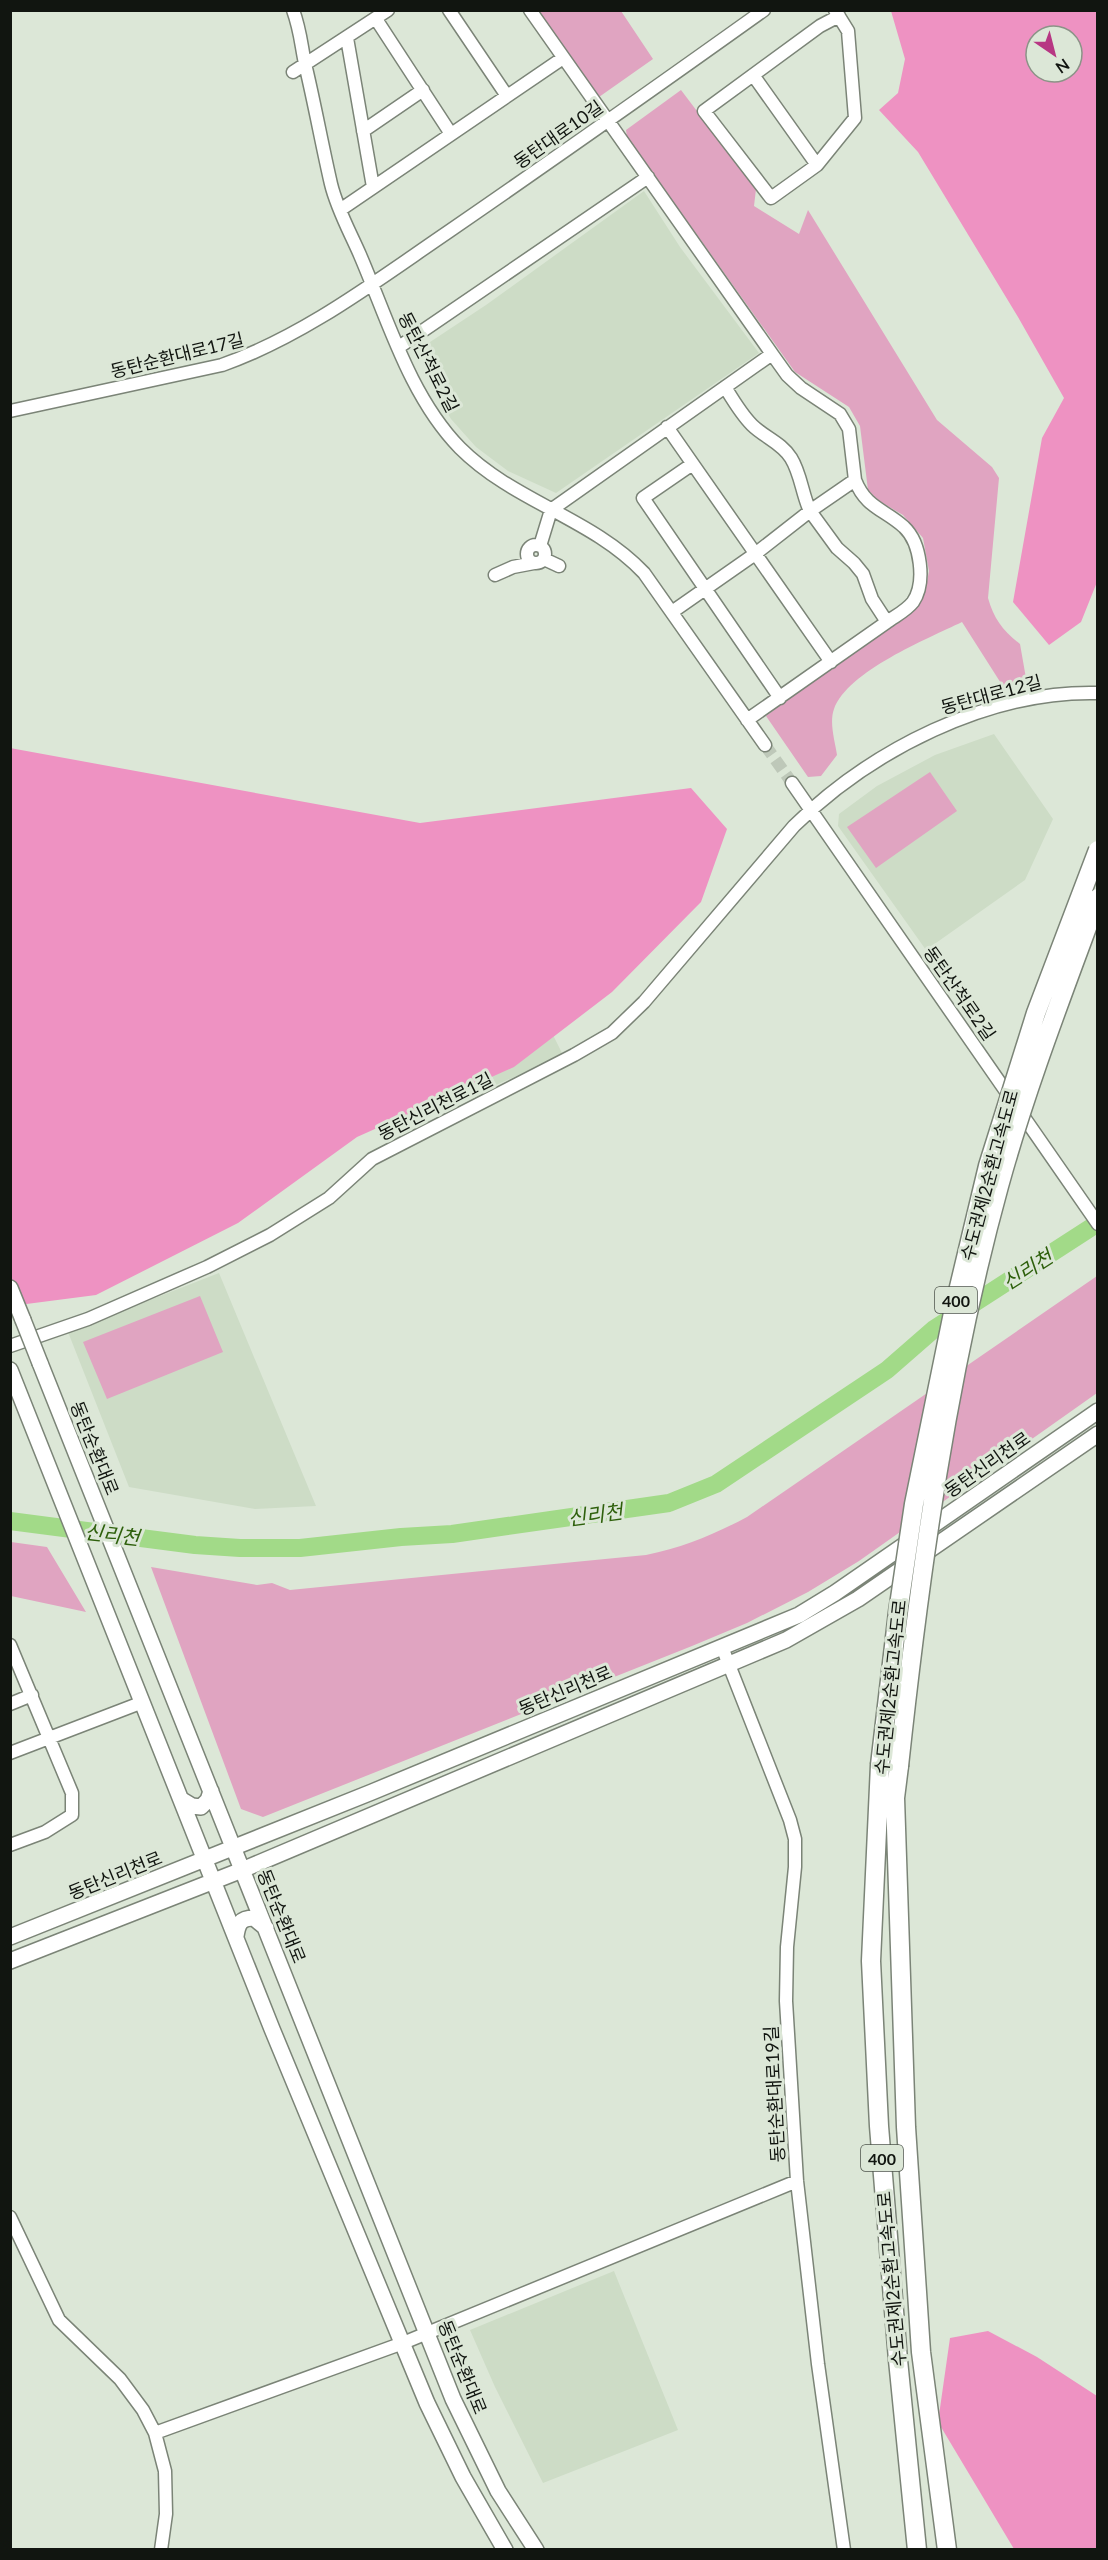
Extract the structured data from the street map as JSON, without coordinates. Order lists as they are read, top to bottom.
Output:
{
  "streets": {
    "highway": ["수도권제2순환고속도로", "400"],
    "main road": ["동탄순환대로", "동탄신리천로"],
    "street": [
      "동탄대로10길",
      "동탄순환대로17길",
      "동탄산척로2길",
      "동탄대로12길",
      "동탄신리천로1길",
      "동탄순환대로19길"
    ]
  },
  "crossings": [
    ["동탄대로10길", "동탄순환대로17길"],
    ["동탄대로10길", "동탄산척로2길"],
    ["동탄순환대로17길", "동탄산척로2길"],
    ["동탄산척로2길", "동탄대로12길"],
    ["동탄산척로2길", "동탄신리천로1길"],
    ["동탄대로12길", "동탄신리천로1길"],
    ["동탄순환대로", "동탄신리천로"],
    ["동탄신리천로", "동탄순환대로19길"]
  ],
  "water": ["신리천"],
  "north": "bottom right"
}
